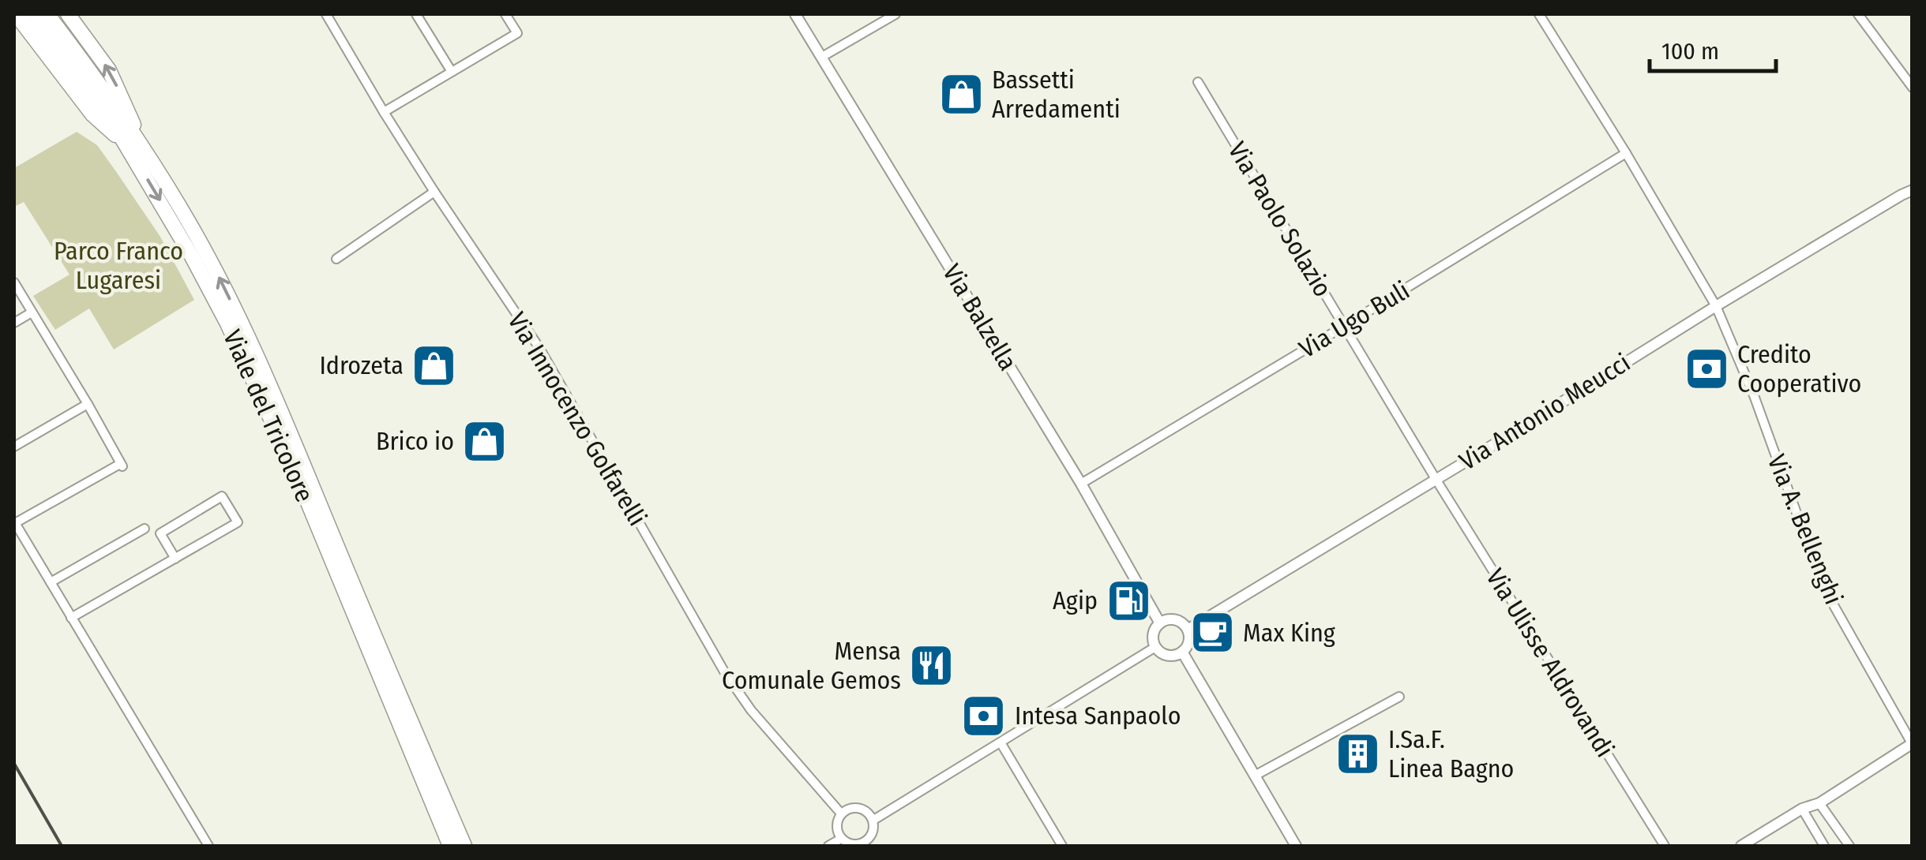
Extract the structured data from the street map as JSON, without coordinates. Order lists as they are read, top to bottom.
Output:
{
  "streets": {
    "highway": ["Viale del Tricolore"],
    "street": [
      "Via Paolo Solazio",
      "Via Balzella",
      "Via Ugo Buli",
      "Via Antonio Meucci",
      "Via Innocenzo Golfarelli",
      "Via A. Bellenghi",
      "Via Ulisse Aldrovandi"
    ]
  },
  "crossings": [
    ["Via Paolo Solazio", "Via Ugo Buli"],
    ["Via Paolo Solazio", "Via Antonio Meucci"],
    ["Via Paolo Solazio", "Via Ulisse Aldrovandi"],
    ["Via Balzella", "Via Ugo Buli"],
    ["Via Balzella", "Via Antonio Meucci"],
    ["Via Ugo Buli", "Via A. Bellenghi"],
    ["Via Antonio Meucci", "Via A. Bellenghi"],
    ["Via Antonio Meucci", "Via Ulisse Aldrovandi"]
  ],
  "parks": ["Parco Franco Lugaresi"],
  "places": {
    "shop": ["Bassetti Arredamenti", "Idrozeta", "Brico io"],
    "bank": ["Credito Cooperativo", "Intesa Sanpaolo"],
    "fuel station": ["Agip"],
    "cafe": ["Max King"],
    "restaurant": ["Mensa Comunale Gemos"],
    "building": ["I.Sa.F. Linea Bagno"]
  },
  "scale_bar": "100 m"
}
